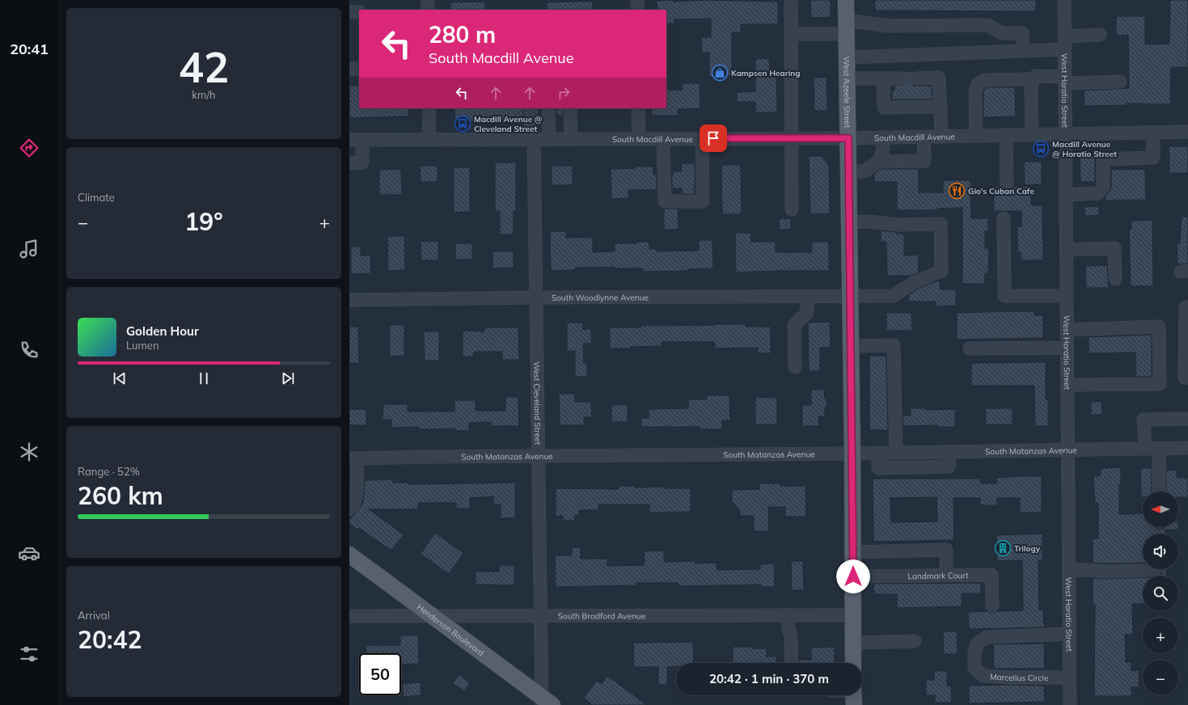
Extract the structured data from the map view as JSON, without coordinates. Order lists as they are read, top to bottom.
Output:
{
  "streets": {
    "main road": ["West Azeele Street", "Henderson Boulevard"],
    "street": [
      "West Horatio Street",
      "South Macdill Avenue",
      "South Woodlynne Avenue",
      "West Cleveland Street",
      "South Matanzas Avenue",
      "Landmark Court",
      "South Bradford Avenue",
      "Marcellus Circle"
    ]
  },
  "crossings": [
    ["West Horatio Street", "South Macdill Avenue"],
    ["West Horatio Street", "South Matanzas Avenue"],
    ["West Horatio Street", "Marcellus Circle"],
    ["West Azeele Street", "South Macdill Avenue"],
    ["West Azeele Street", "South Woodlynne Avenue"],
    ["West Azeele Street", "South Matanzas Avenue"],
    ["West Azeele Street", "Landmark Court"],
    ["West Azeele Street", "South Bradford Avenue"],
    ["South Macdill Avenue", "West Cleveland Street"],
    ["South Woodlynne Avenue", "West Cleveland Street"],
    ["West Cleveland Street", "South Matanzas Avenue"],
    ["West Cleveland Street", "South Bradford Avenue"],
    ["West Cleveland Street", "Henderson Boulevard"],
    ["South Bradford Avenue", "Henderson Boulevard"]
  ],
  "places": {
    "shop": ["Kampsen Hearing"],
    "bus stop": ["Macdill Avenue @ Cleveland Street", "Macdill Avenue @ Horatio Street"],
    "restaurant": ["Gio's Cuban Cafe"],
    "building": ["Trilogy"]
  },
  "north": "left",
  "page": {
    "tabs": "20:41",
    "tile": [
      ["42", "km/h"],
      "Climate",
      ["Range · 52%", "260 km"],
      ["Arrival", "20:42"]
    ],
    "turn": ["280 m", "South Macdill Avenue"],
    "heat": ["−", "19°", "+"],
    "song": ["Golden Hour", "Lumen"],
    "map_buttons": ["+", "−"],
    "limit": "50",
    "trip": "20:42 · 1 min · 370 m"
  }
}
